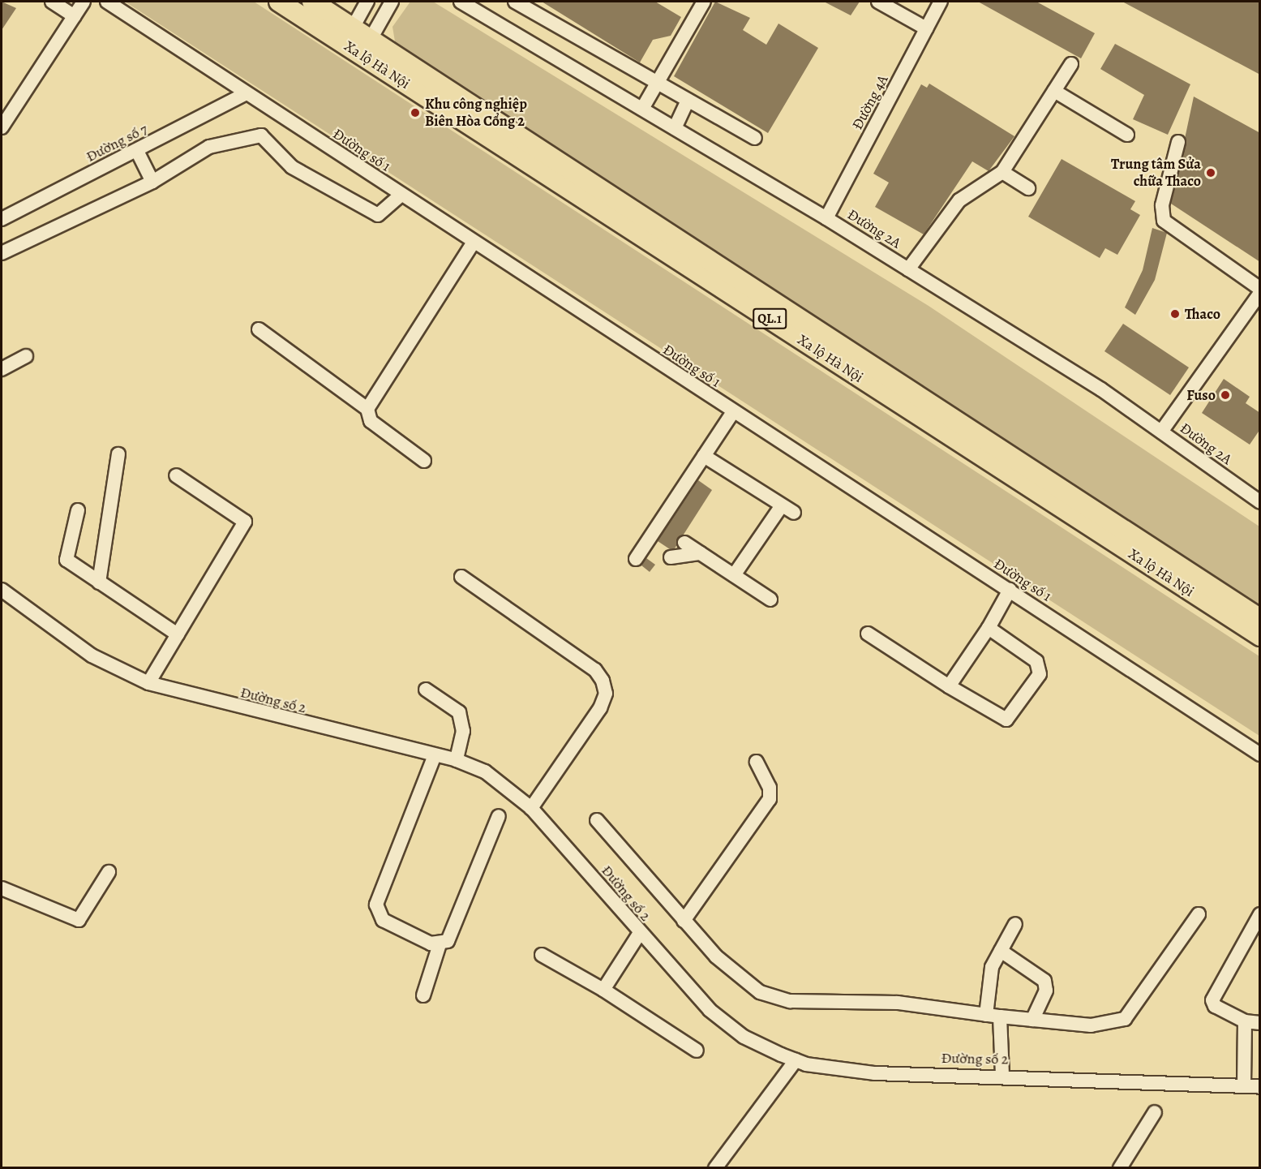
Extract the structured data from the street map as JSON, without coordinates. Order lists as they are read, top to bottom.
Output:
{
  "streets": {
    "highway": ["Xa lộ Hà Nội", "QL.1"],
    "street": [
      "Đường 4A",
      "Đường số 7",
      "Đường số 1",
      "Đường 2A",
      "Đường số 2"
    ]
  },
  "crossings": [
    ["Đường 4A", "Đường 2A"],
    ["Đường số 7", "Đường số 1"]
  ],
  "places": [
    "Khu công nghiệp Biên Hòa Cổng 2",
    "Trung tâm Sửa chữa Thaco",
    "Thaco",
    "Fuso"
  ]
}
